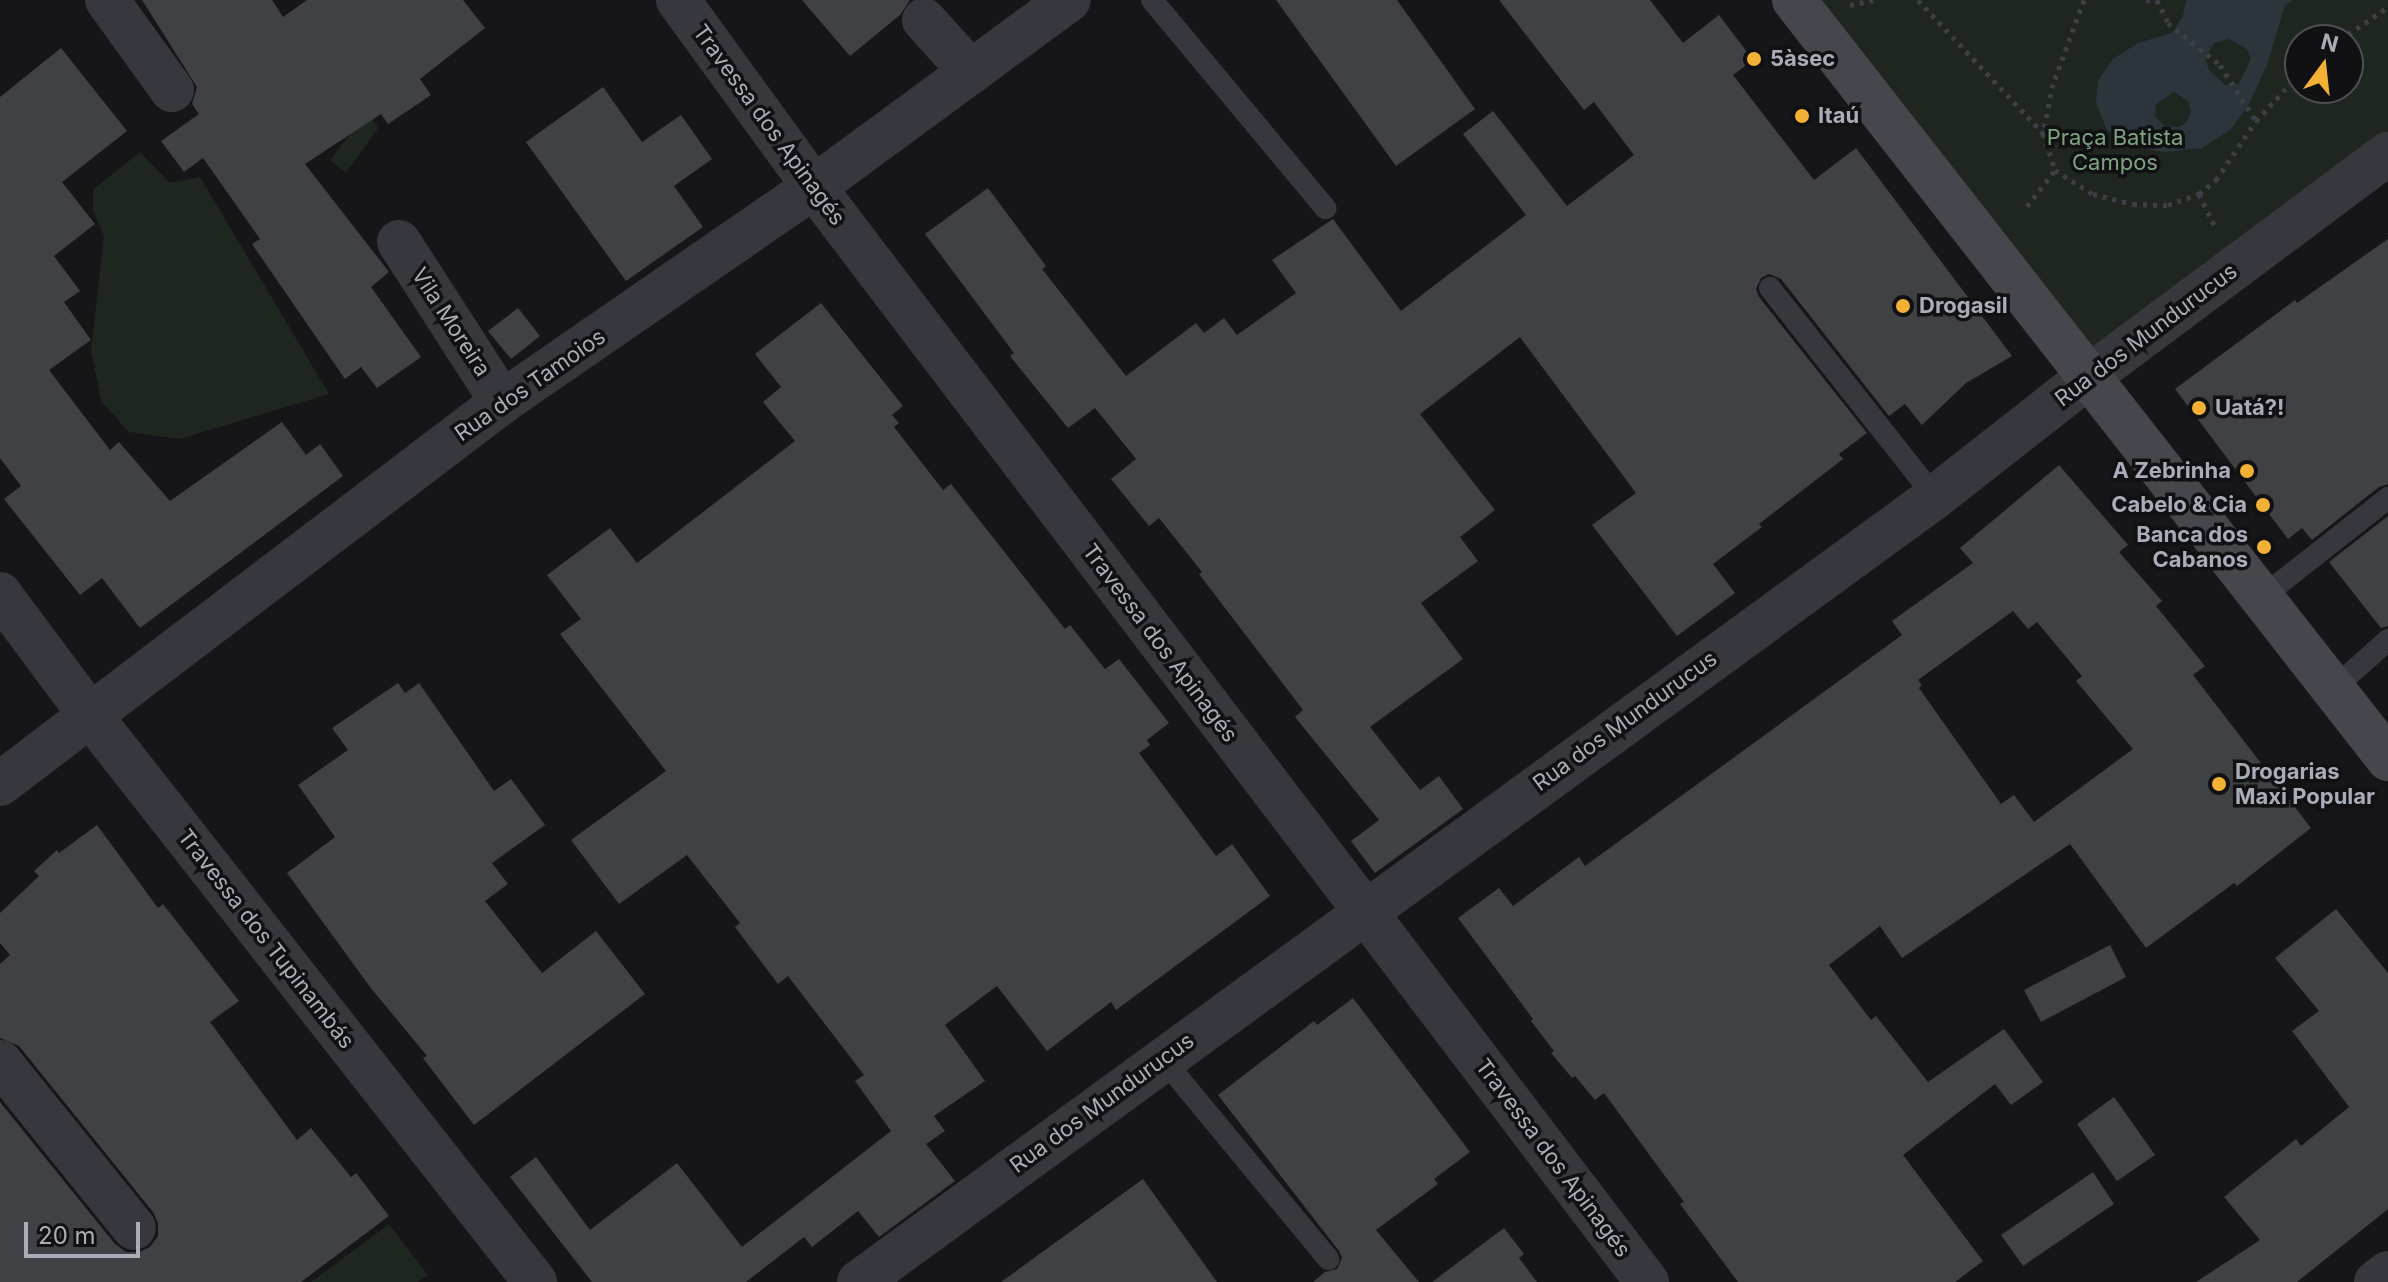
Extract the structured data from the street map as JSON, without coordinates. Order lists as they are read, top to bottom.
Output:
{
  "streets": {
    "street": [
      "Travessa dos Apinagés",
      "Vila Moreira",
      "Rua dos Mundurucus",
      "Rua dos Tamoios",
      "Travessa dos Tupinambás"
    ]
  },
  "crossings": [
    ["Travessa dos Apinagés", "Rua dos Mundurucus"],
    ["Travessa dos Apinagés", "Rua dos Tamoios"],
    ["Vila Moreira", "Rua dos Tamoios"],
    ["Rua dos Tamoios", "Travessa dos Tupinambás"]
  ],
  "parks": ["Praça Batista Campos"],
  "places": [
    "5àsec",
    "Itaú",
    "Drogasil",
    "Uatá?!",
    "A Zebrinha",
    "Cabelo & Cia",
    "Banca dos Cabanos",
    "Drogarias Maxi Popular"
  ],
  "scale_bar": "20 m",
  "north": "top"
}
